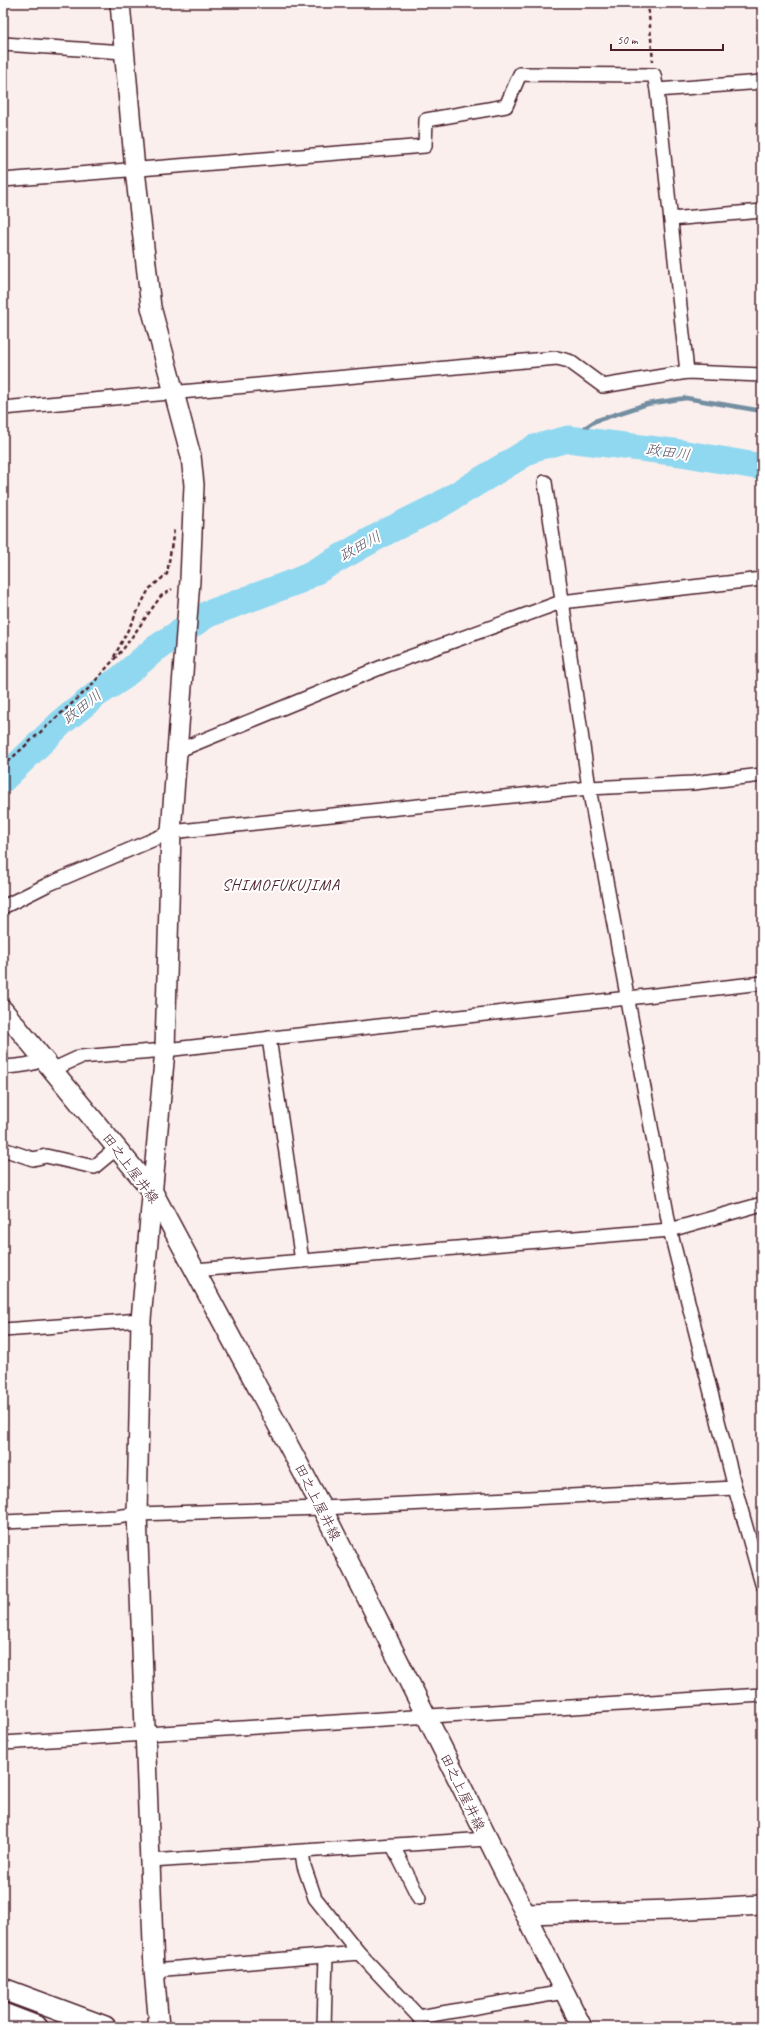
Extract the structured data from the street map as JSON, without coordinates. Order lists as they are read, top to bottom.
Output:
{
  "streets": {
    "street": ["田之上屋井線"]
  },
  "districts": ["SHIMOFUKUJIMA"],
  "water": ["政田川"],
  "scale_bar": "50 m"
}
